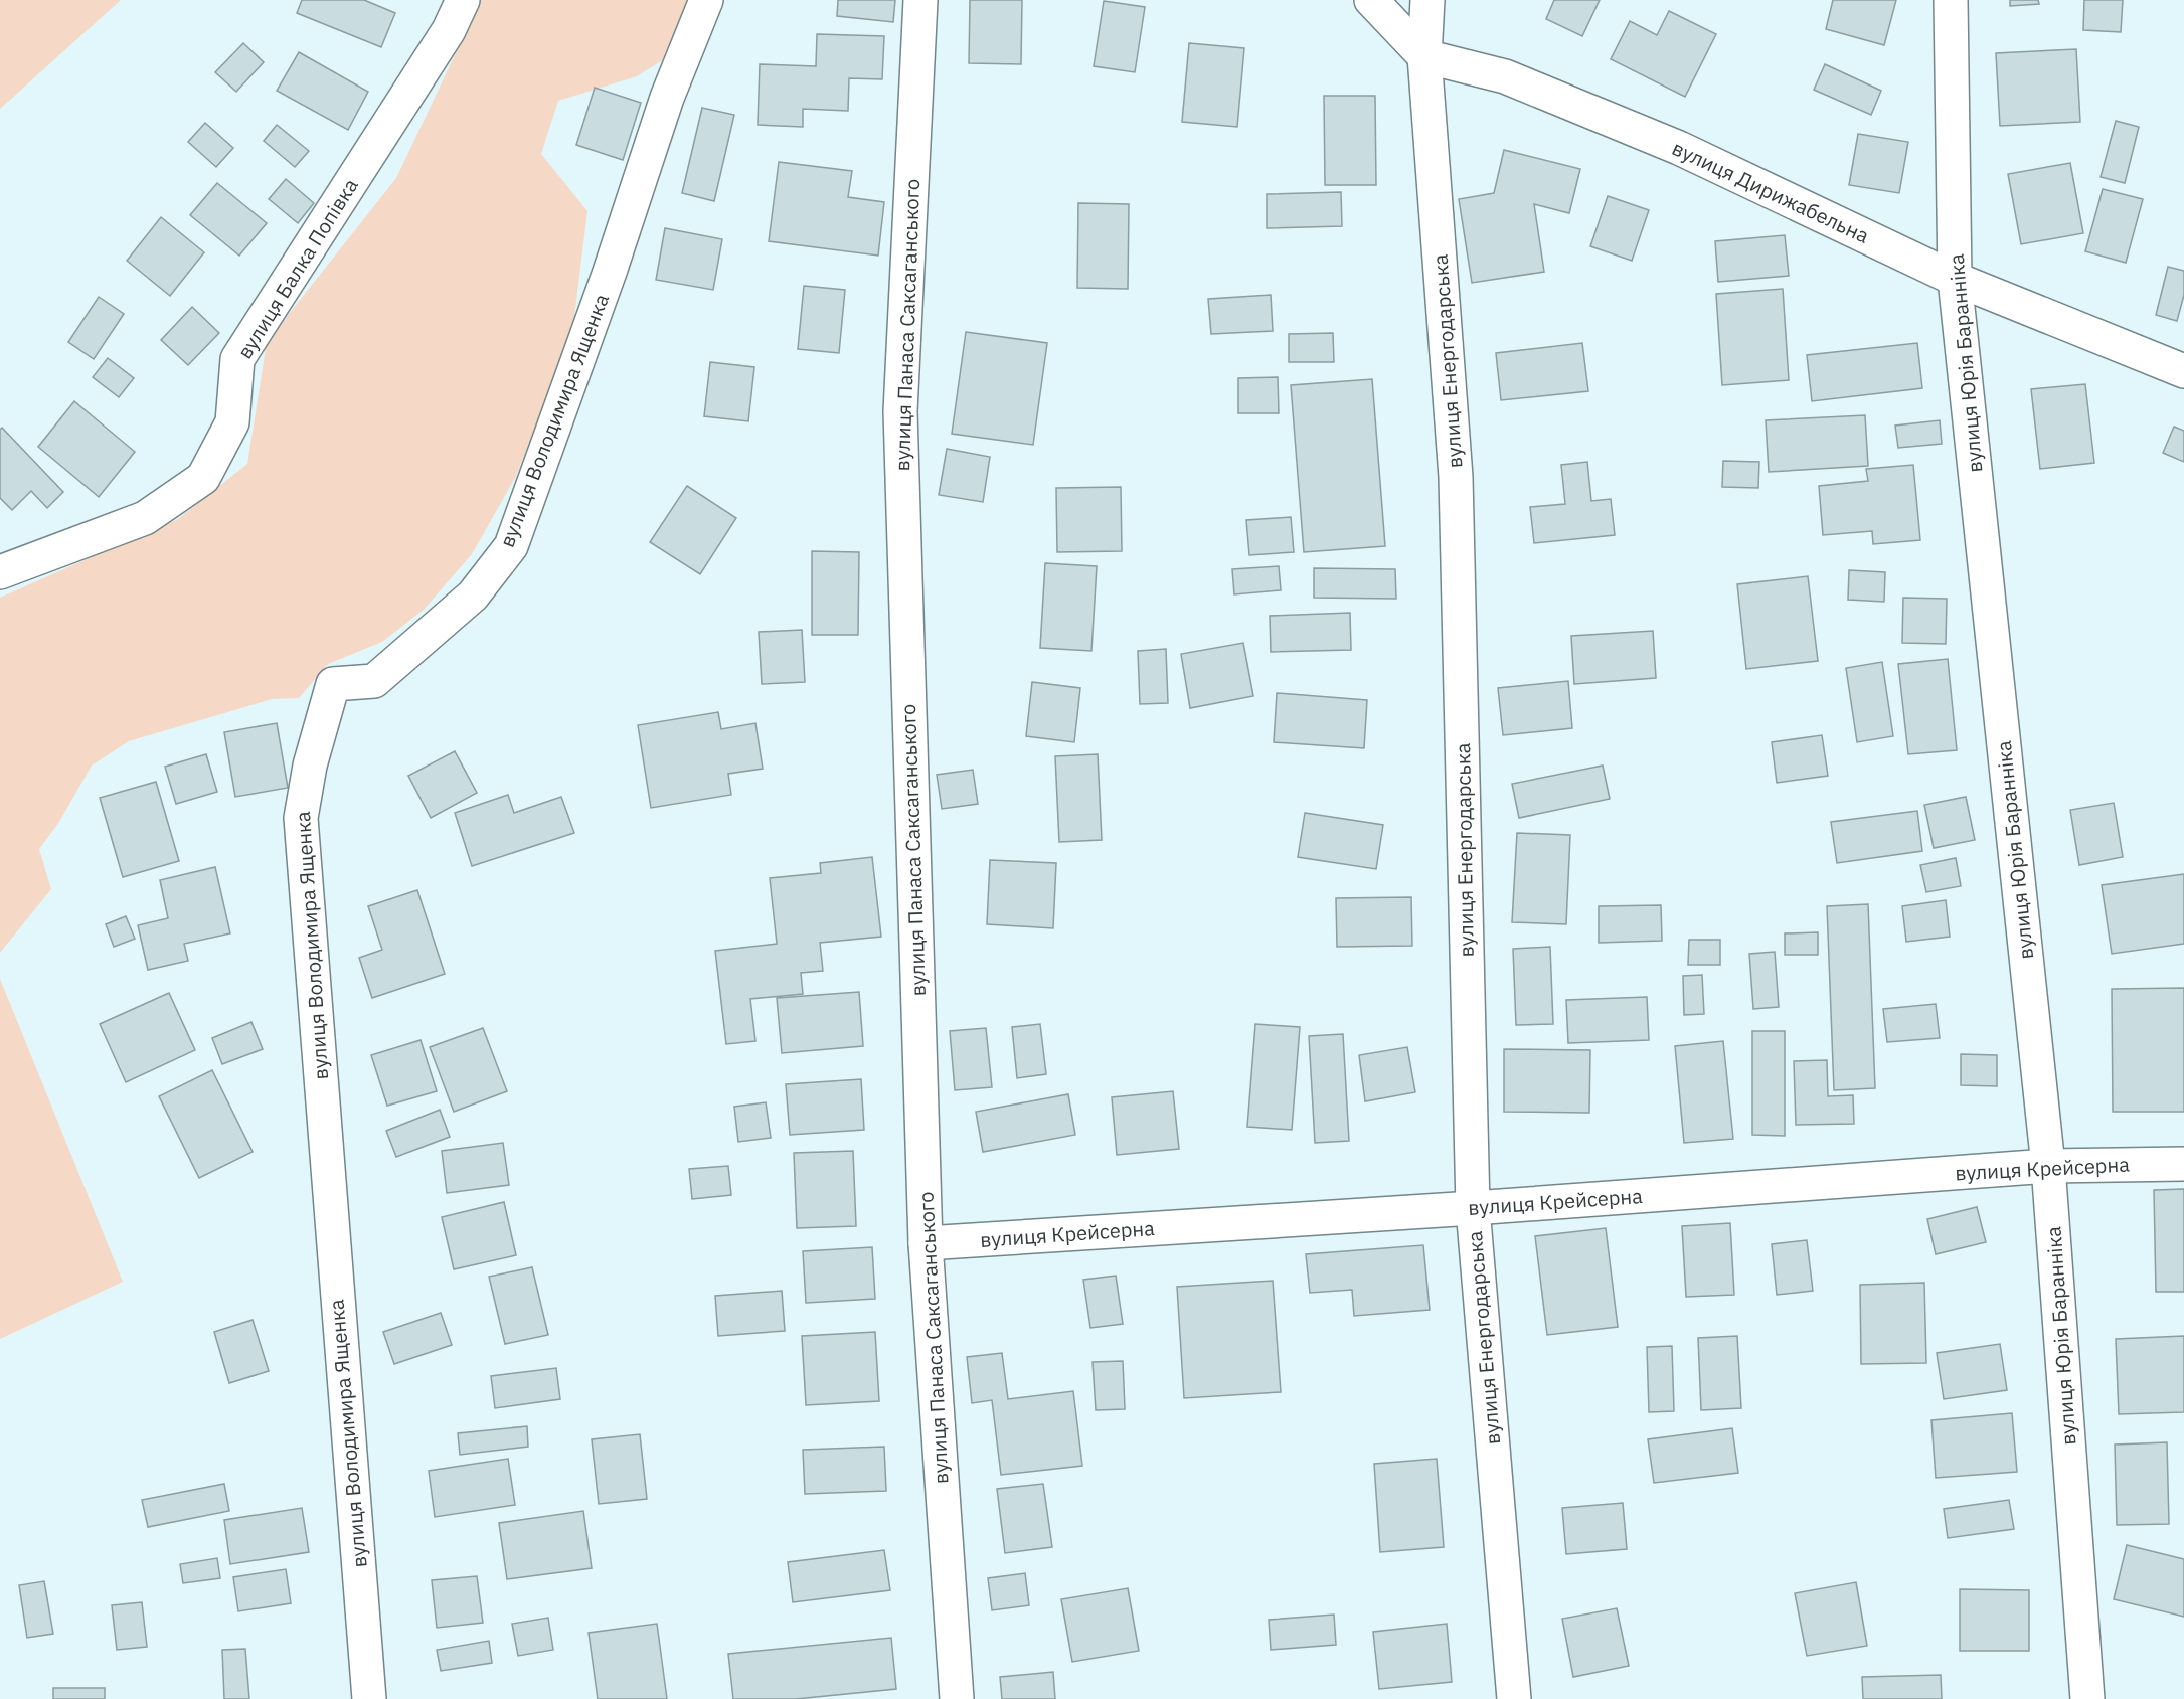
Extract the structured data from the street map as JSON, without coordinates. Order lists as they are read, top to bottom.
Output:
{
  "streets": {
    "street": [
      "вулиця Дирижабельна",
      "вулиця Балка Попівка",
      "вулиця Панаса Саксаганського",
      "вулиця Енергодарська",
      "вулиця Юрія Баранніка",
      "вулиця Володимира Ященка",
      "вулиця Крейсерна"
    ]
  },
  "crossings": [
    ["вулиця Дирижабельна", "вулиця Енергодарська"],
    ["вулиця Дирижабельна", "вулиця Юрія Баранніка"],
    ["вулиця Панаса Саксаганського", "вулиця Крейсерна"],
    ["вулиця Енергодарська", "вулиця Крейсерна"],
    ["вулиця Юрія Баранніка", "вулиця Крейсерна"]
  ]
}
